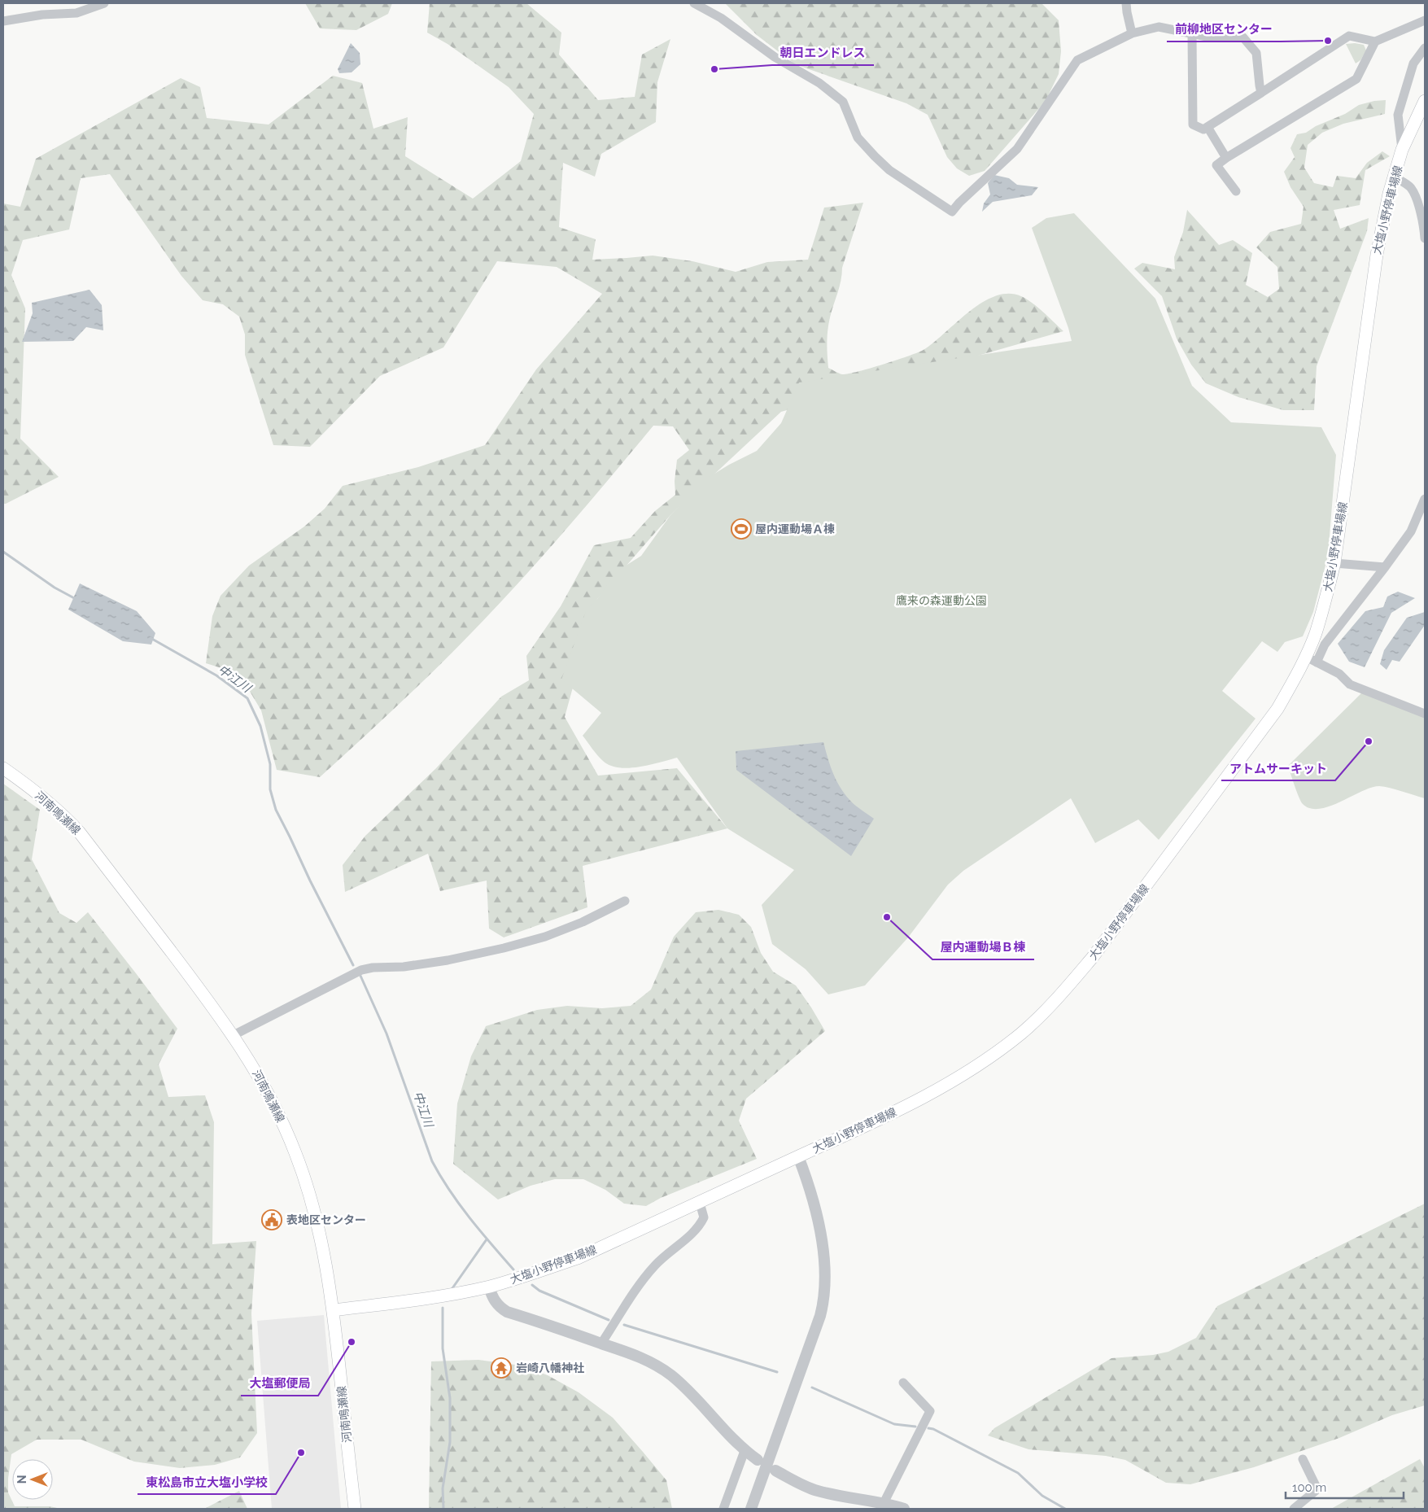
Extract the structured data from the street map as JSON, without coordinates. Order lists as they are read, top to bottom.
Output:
{
  "streets": {
    "main road": ["大塩小野停車場線", "河南鳴瀬線"]
  },
  "crossings": [
    ["大塩小野停車場線", "河南鳴瀬線"]
  ],
  "water": ["中江川"],
  "parks": ["鷹来の森運動公園"],
  "places": {
    "other": [
      "前柳地区センター",
      "朝日エンドレス",
      "アトムサーキット",
      "屋内運動場Ｂ棟",
      "大塩郵便局",
      "東松島市立大塩小学校"
    ],
    "sports": ["屋内運動場Ａ棟"],
    "public building": ["表地区センター"],
    "temple": ["岩崎八幡神社"]
  },
  "scale_bar": "100 m",
  "north": "left"
}
